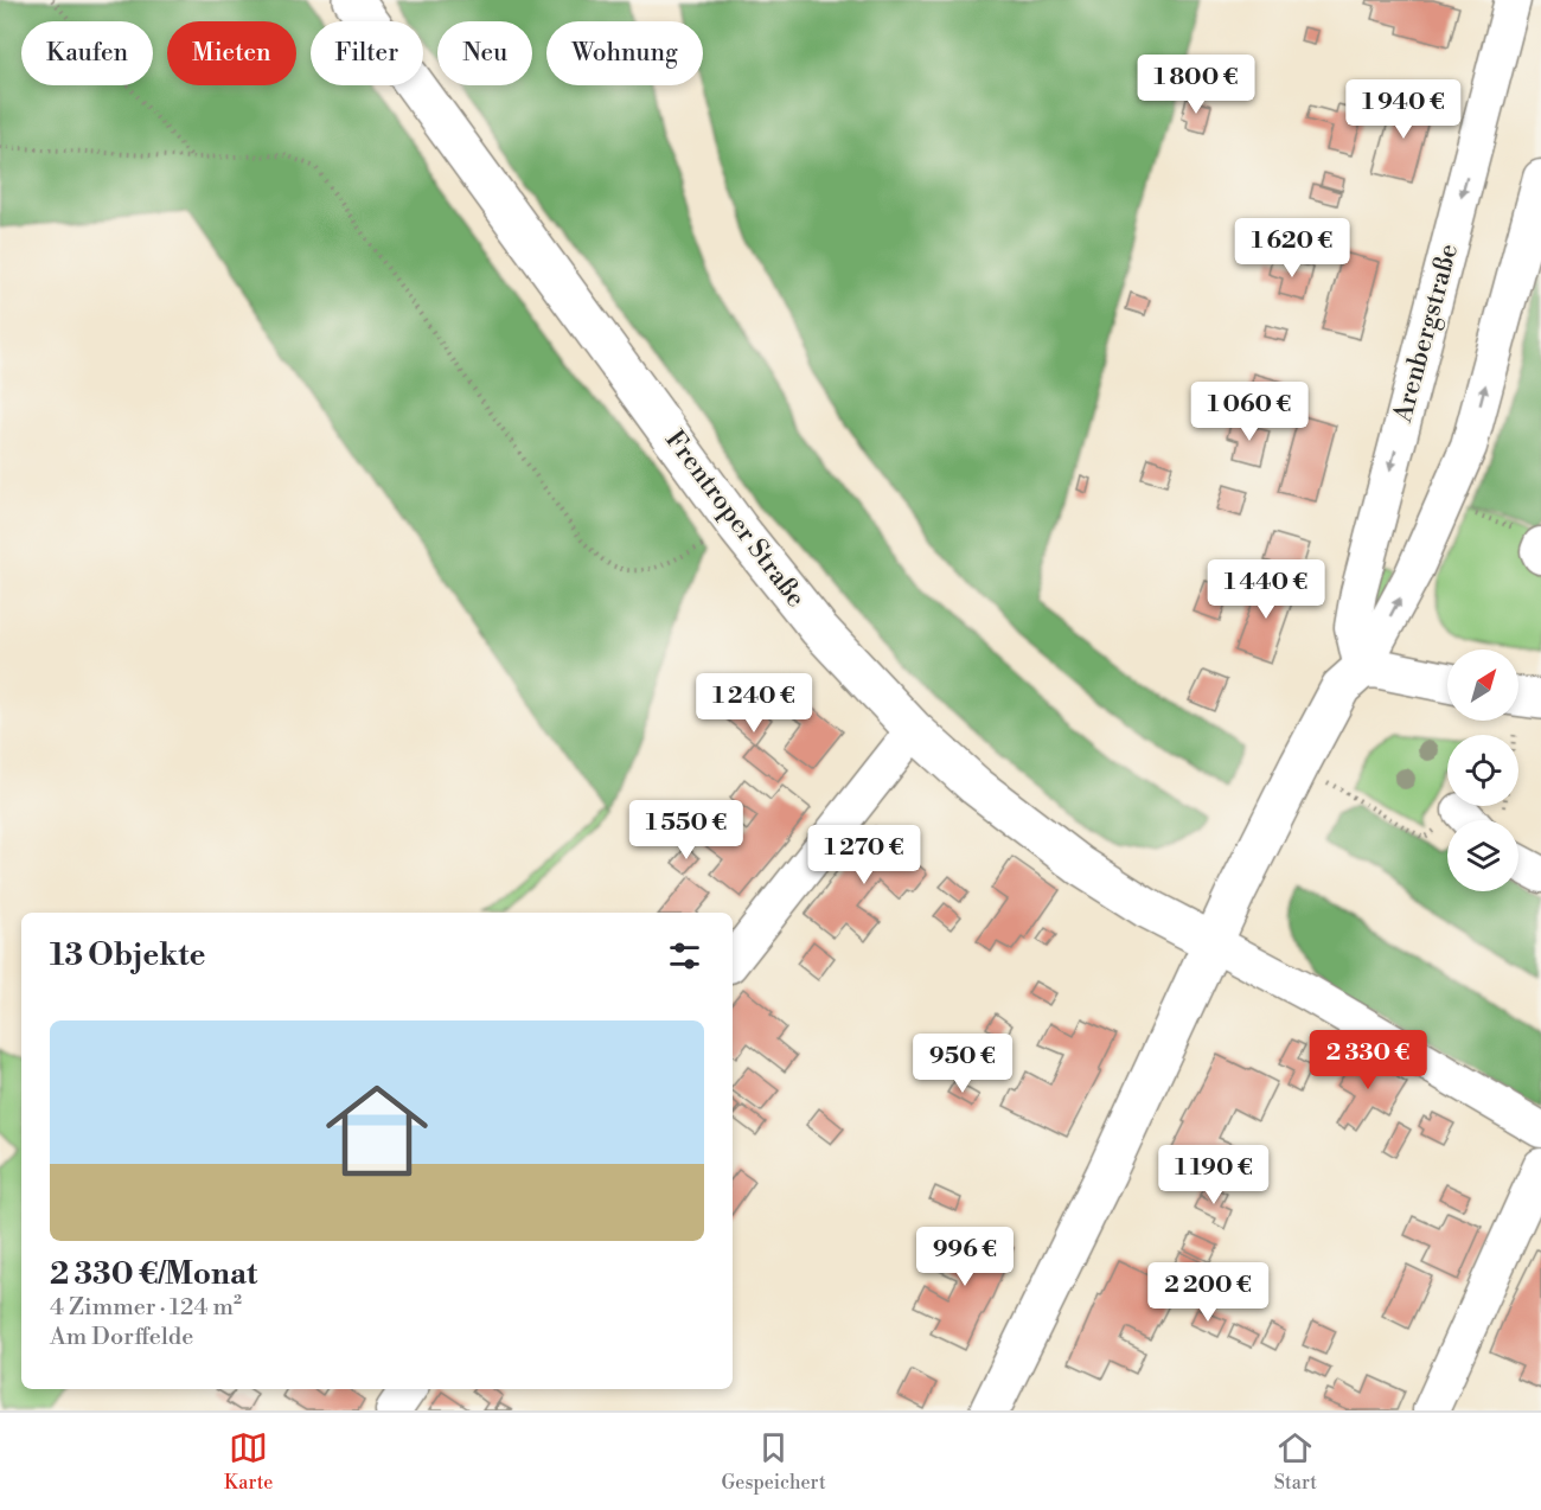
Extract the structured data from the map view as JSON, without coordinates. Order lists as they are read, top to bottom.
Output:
{
  "streets": {
    "main road": ["Frentroper Straße"],
    "street": ["Arenbergstraße"]
  },
  "north": "top right",
  "page": {
    "chip": [
      "Kaufen",
      "Mieten",
      "Filter",
      "Neu",
      "Wohnung"
    ],
    "price": [
      "1 800 €",
      "1 940 €",
      "1 620 €",
      "1 060 €",
      "1 440 €",
      "1 240 €",
      "1 550 €",
      "1 270 €",
      "2 330 €",
      "950 €",
      "1 190 €",
      "996 €",
      "2 200 €"
    ],
    "heading": "13 Objekte",
    "list": [
      {
        "name": "2 330 €/Monat",
        "note": "4 Zimmer · 124 m² · Am Dorffelde"
      }
    ],
    "tabs": ["Karte", "Gespeichert", "Start"]
  }
}
